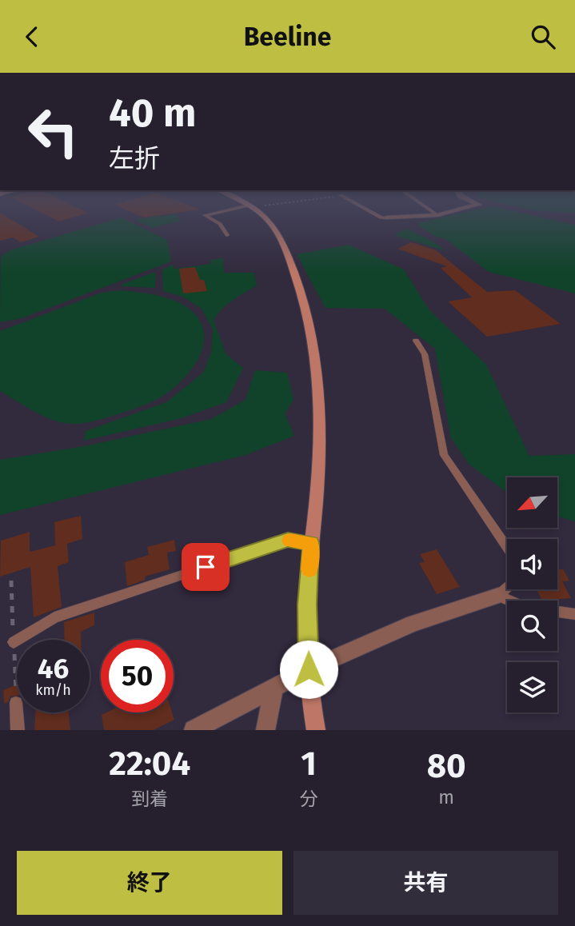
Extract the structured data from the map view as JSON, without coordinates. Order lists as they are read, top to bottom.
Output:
{
  "north": "bottom left",
  "page": {
    "header": "Beeline",
    "turn": ["40 m", "左折"],
    "speed": "46 km/h",
    "limit": "50",
    "eta": [
      "22:04",
      "到着",
      "1",
      "分",
      "80",
      "m"
    ],
    "buttons": ["終了", "共有"]
  }
}
